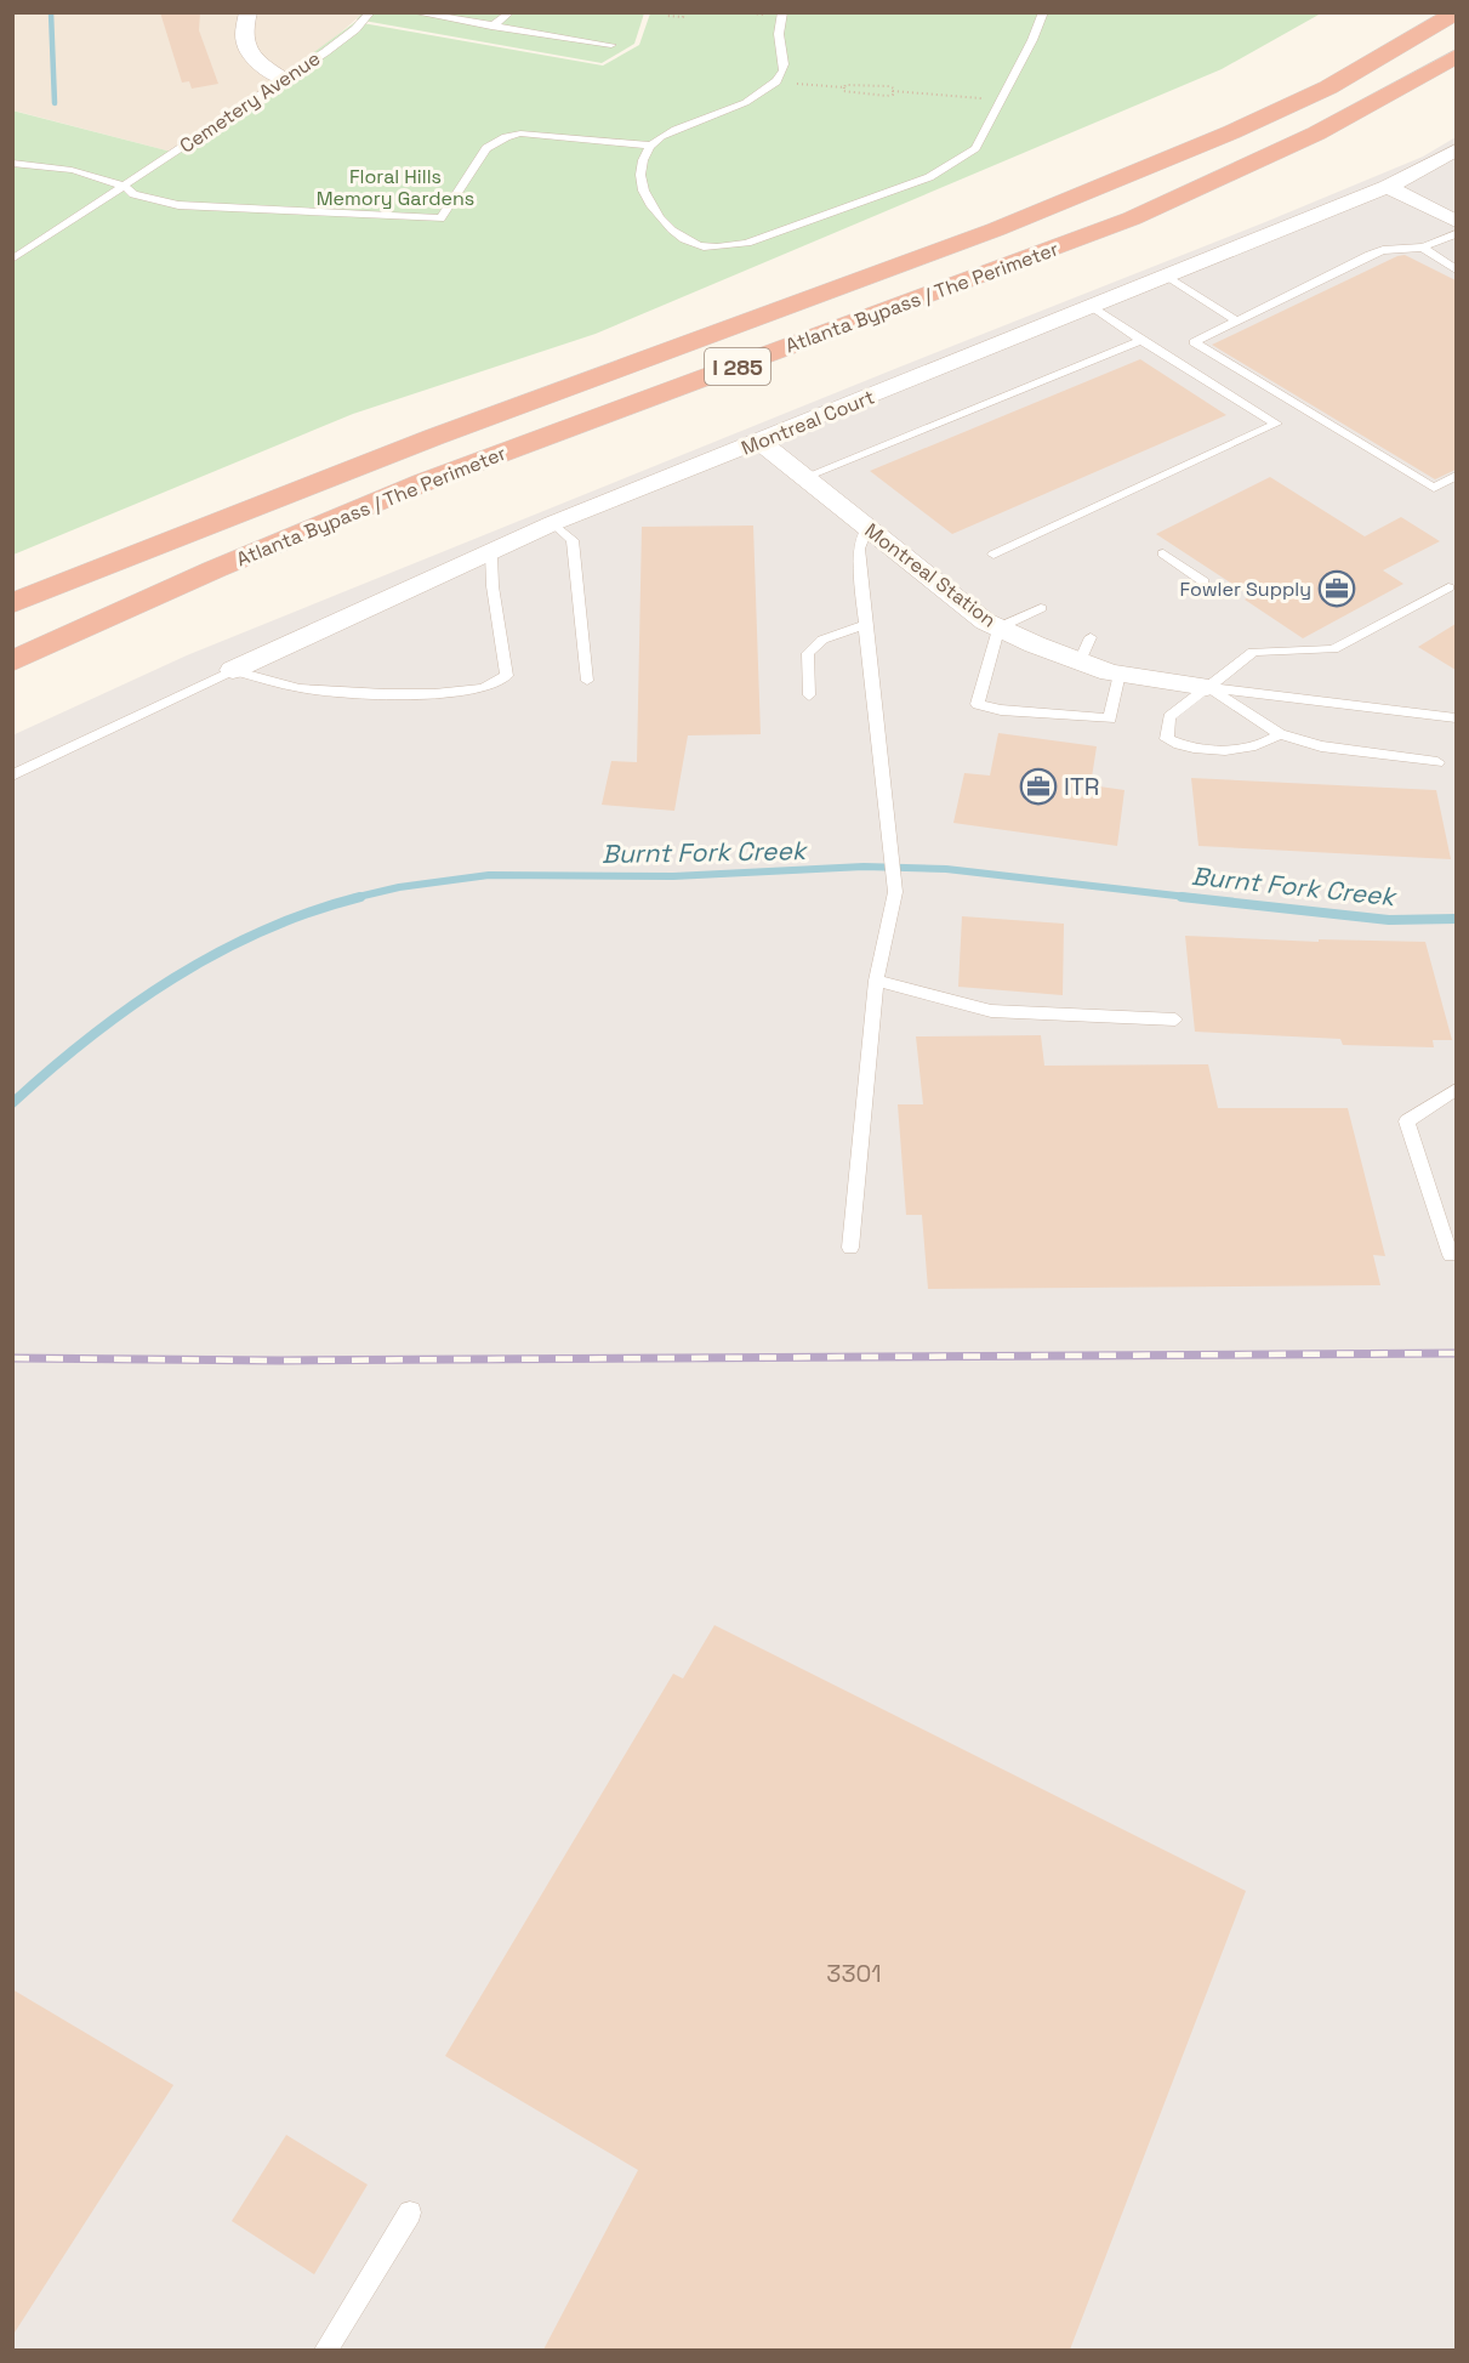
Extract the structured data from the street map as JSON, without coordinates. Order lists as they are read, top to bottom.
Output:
{
  "streets": {
    "highway": ["Atlanta Bypass / The Perimeter", "I 285"],
    "street": ["Montreal Court", "Montreal Station"],
    "lane": ["Cemetery Avenue"]
  },
  "crossings": [
    ["Montreal Court", "Montreal Station"]
  ],
  "water": ["Burnt Fork Creek"],
  "parks": ["Floral Hills Memory Gardens"],
  "places": {
    "office": ["Fowler Supply", "ITR"]
  },
  "house_numbers": ["3301"]
}
